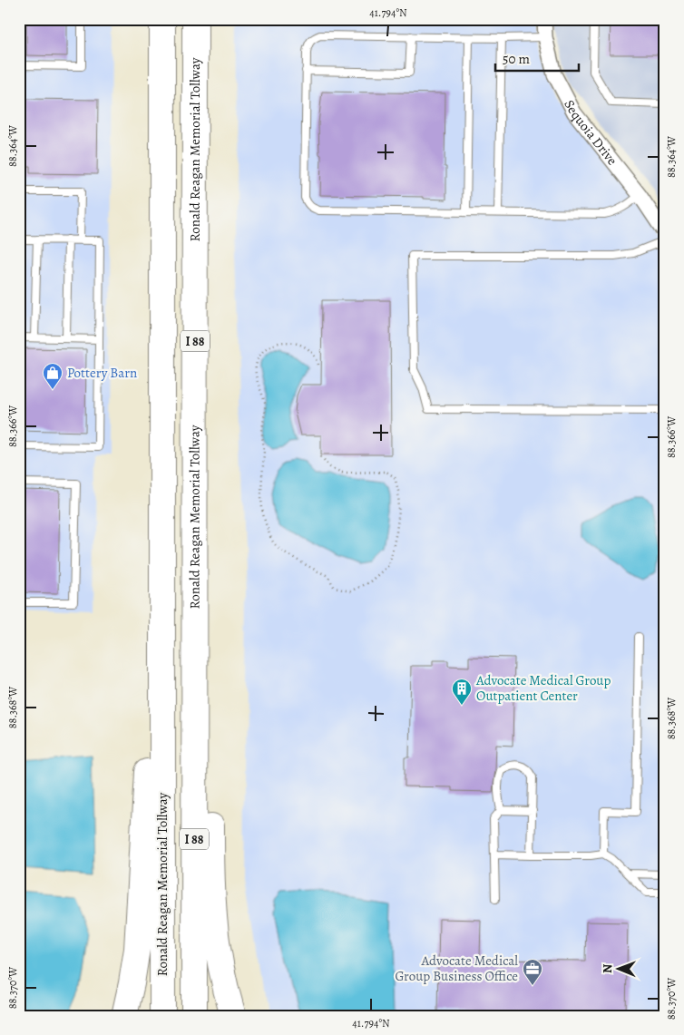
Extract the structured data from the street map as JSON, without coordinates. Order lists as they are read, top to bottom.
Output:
{
  "streets": {
    "highway": ["Ronald Reagan Memorial Tollway", "I 88"],
    "street": ["Sequoia Drive"]
  },
  "places": {
    "shop": ["Pottery Barn"],
    "building": ["Advocate Medical Group Outpatient Center"],
    "office": ["Advocate Medical Group Business Office"]
  },
  "scale_bar": "50 m",
  "north": "left",
  "coordinates": [
    "41.794°N",
    "88.364°W",
    "88.366°W",
    "88.368°W",
    "88.370°W"
  ]
}
